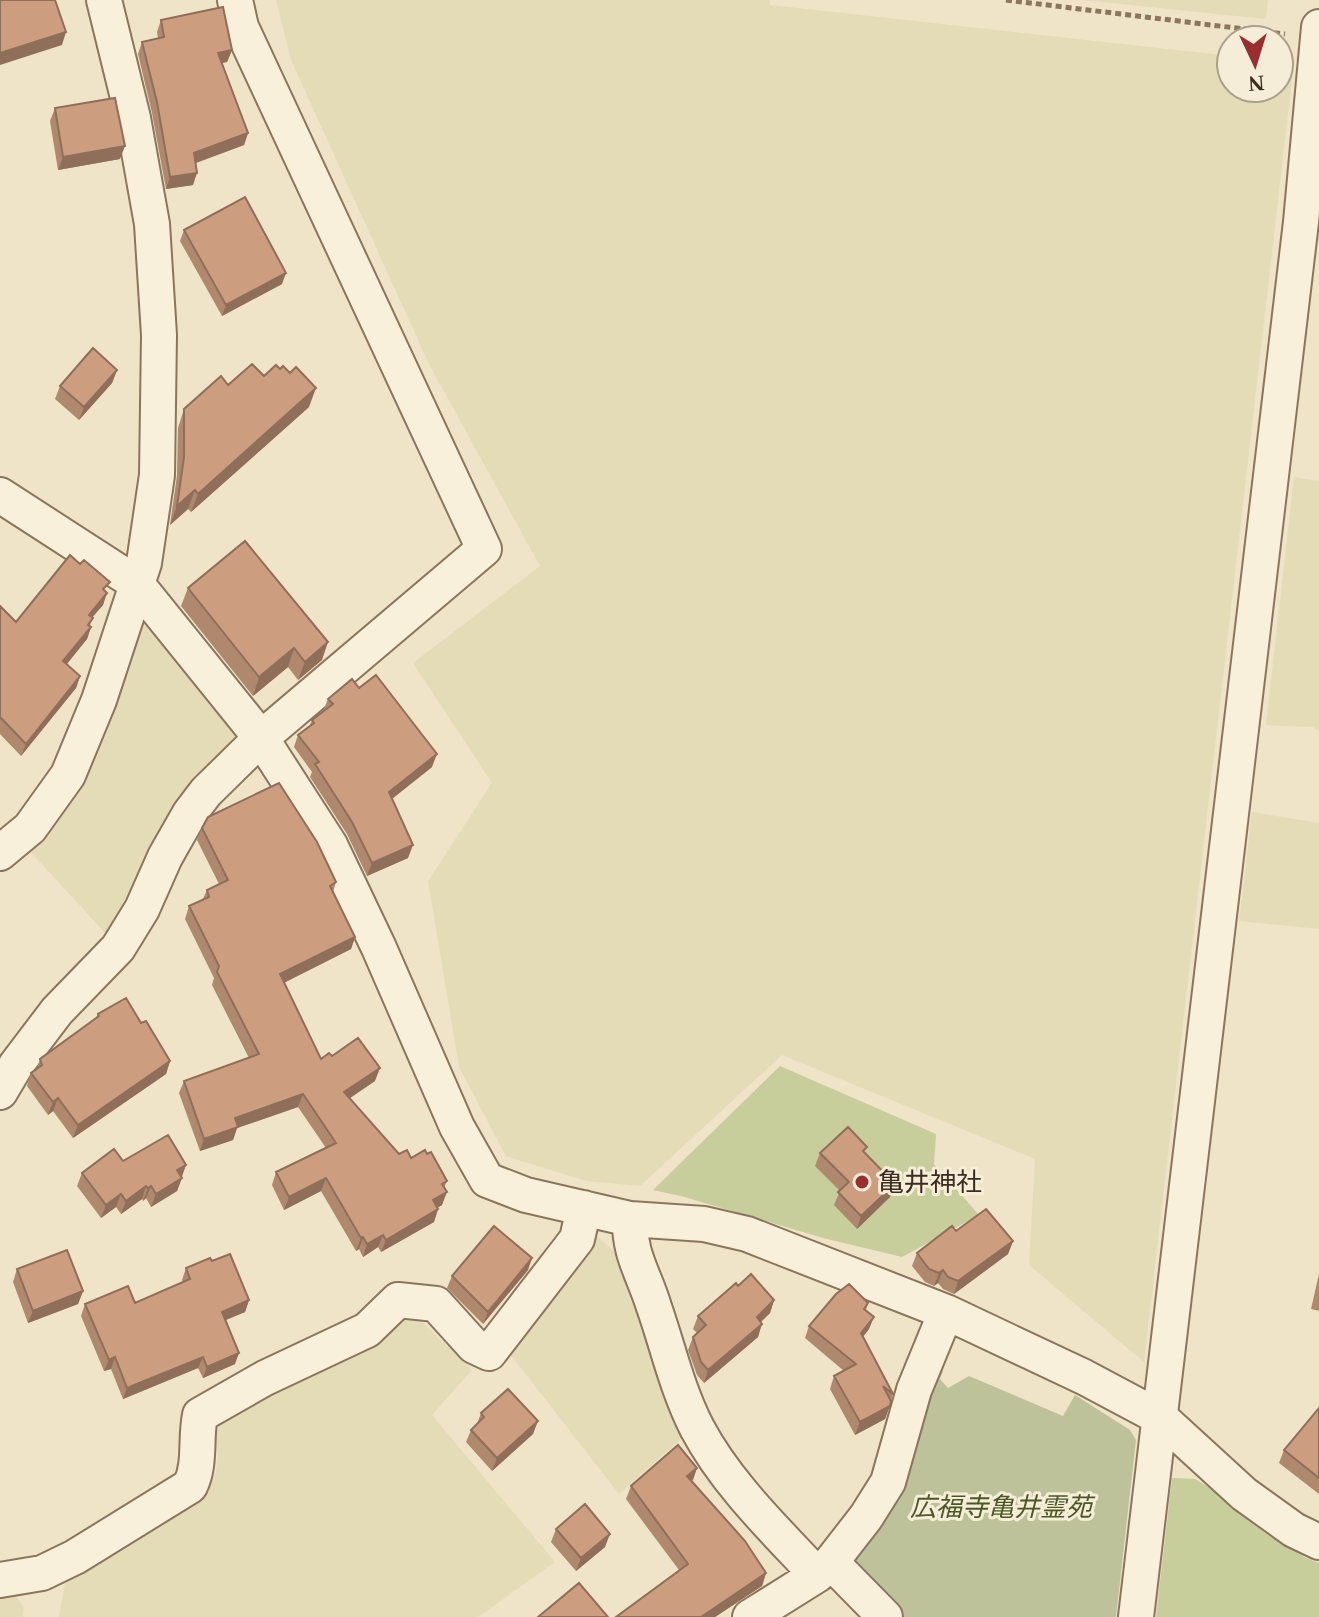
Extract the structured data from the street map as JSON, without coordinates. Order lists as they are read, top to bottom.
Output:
{
  "parks": ["広福寺亀井霊苑"],
  "places": ["亀井神社"],
  "north": "bottom"
}
